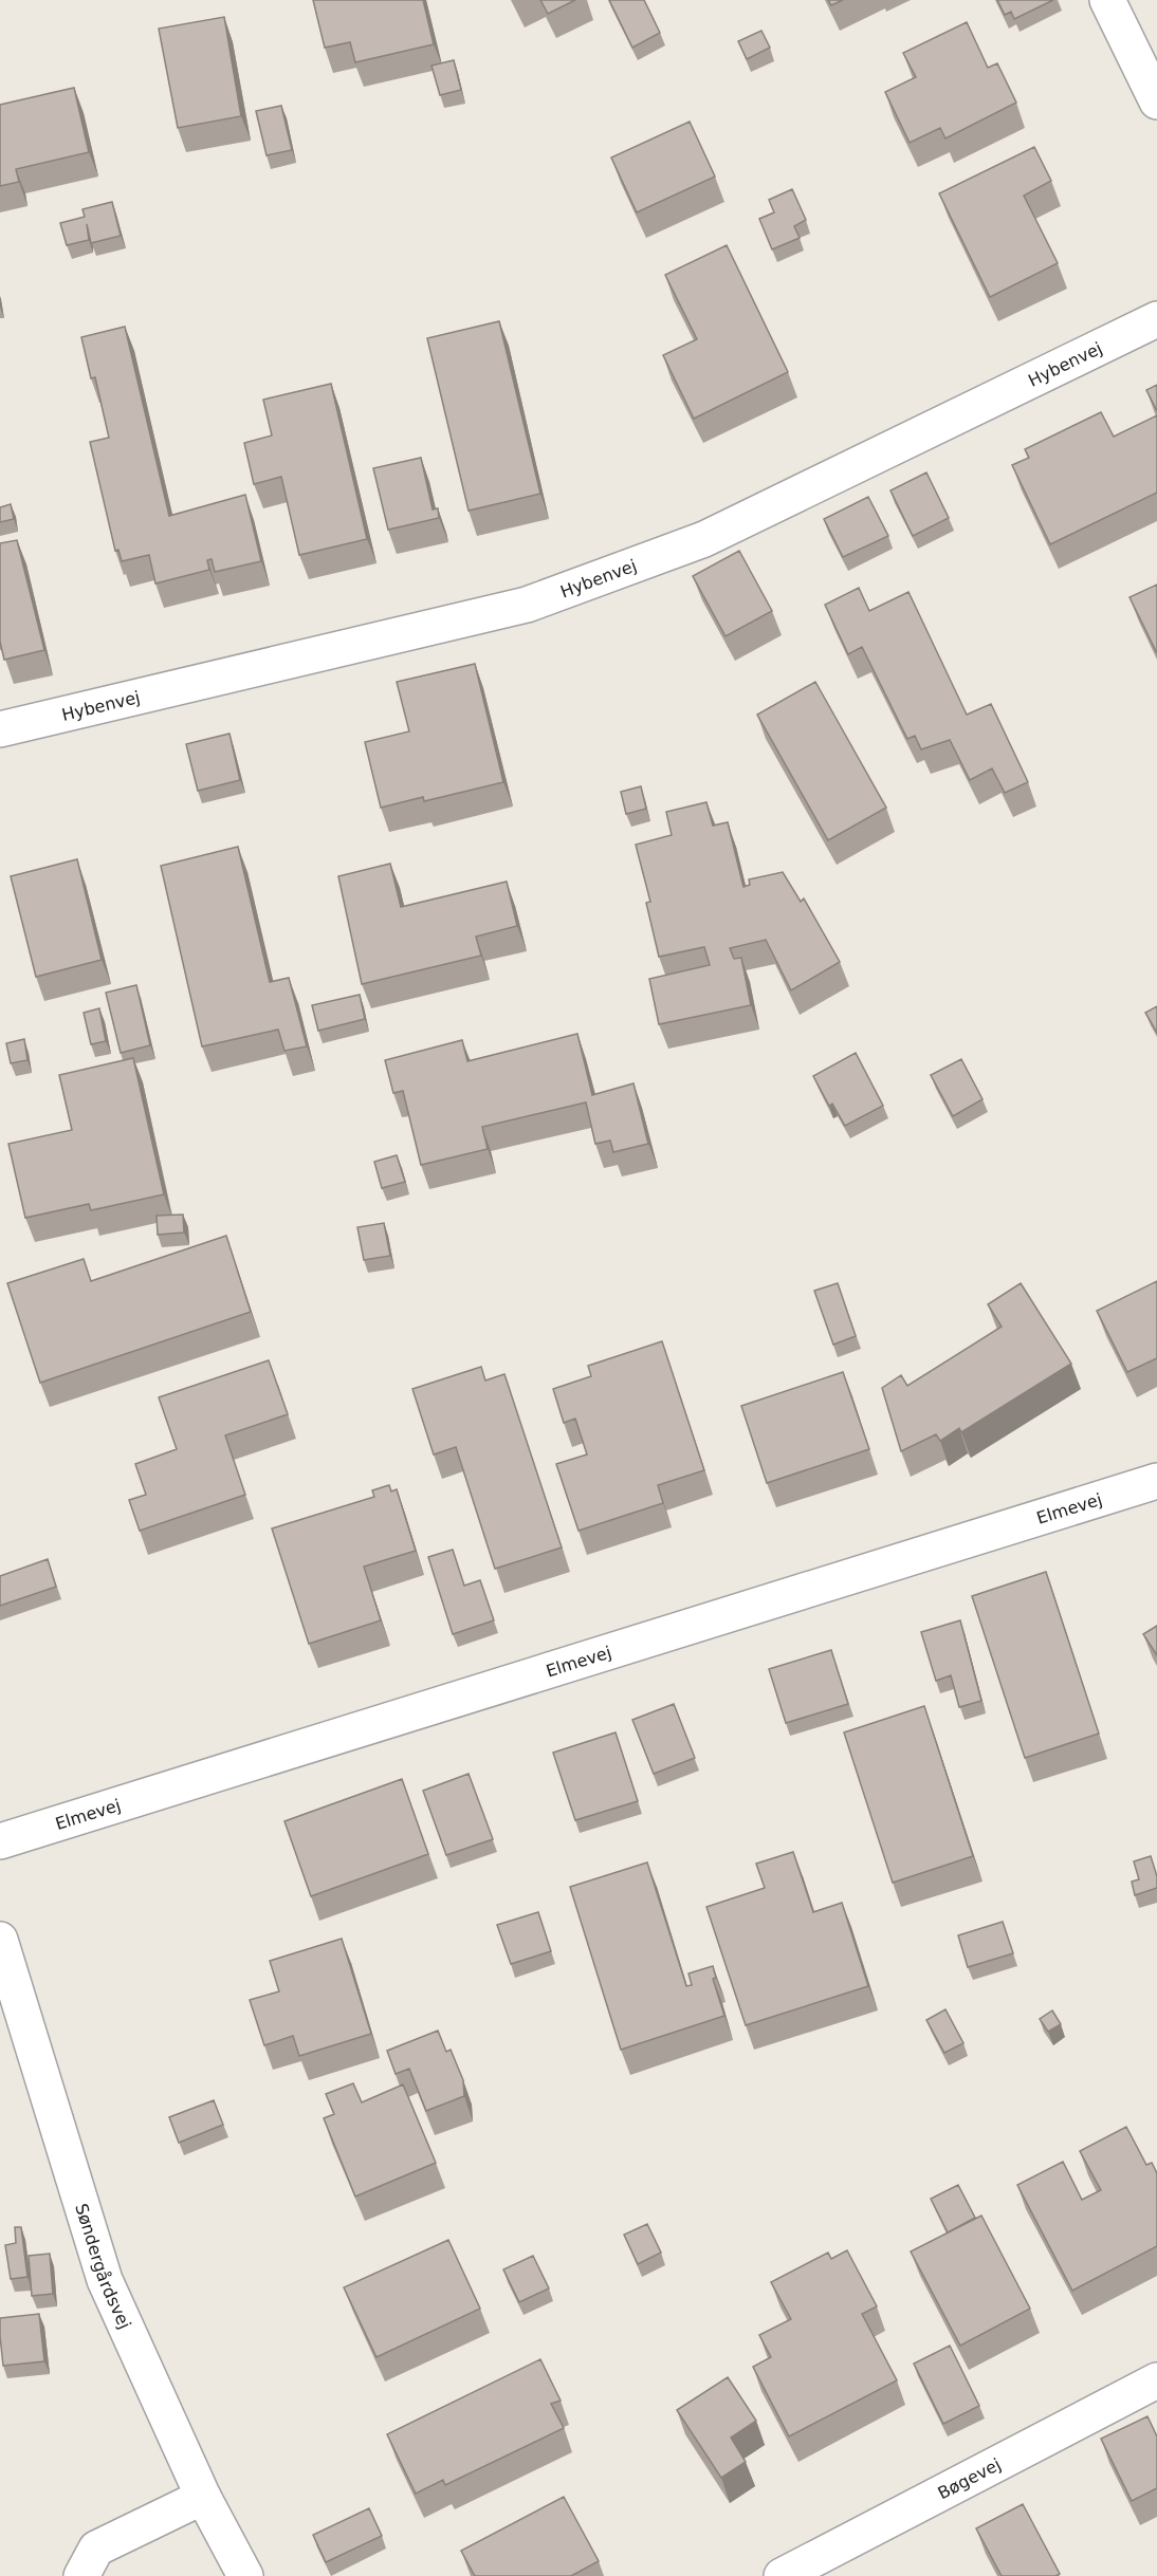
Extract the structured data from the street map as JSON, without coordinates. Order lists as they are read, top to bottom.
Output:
{
  "streets": {
    "street": [
      "Hybenvej",
      "Elmevej",
      "Søndergårdsvej",
      "Bøgevej"
    ]
  }
}
